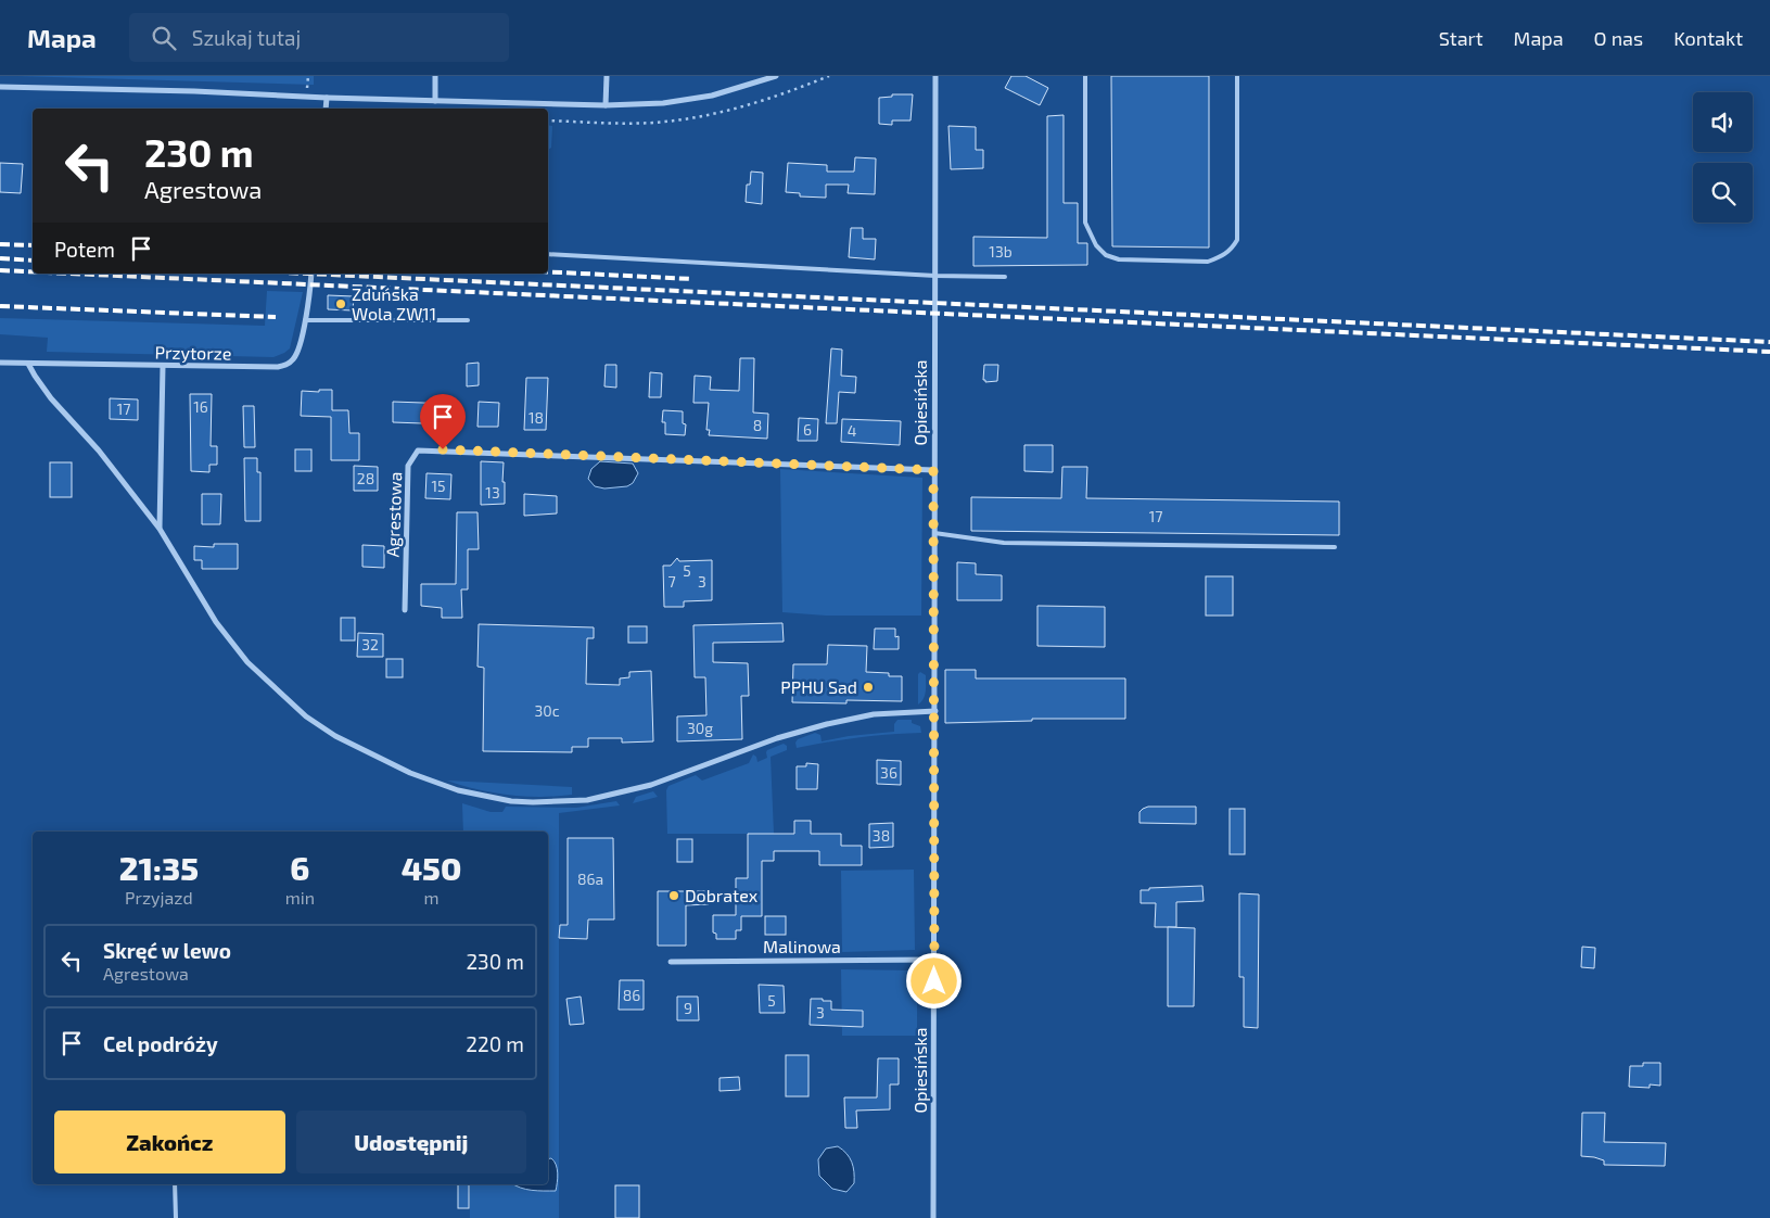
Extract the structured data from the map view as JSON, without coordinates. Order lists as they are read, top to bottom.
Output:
{
  "streets": {
    "street": [
      "Przytorze",
      "Opiesińska",
      "Agrestowa",
      "Malinowa"
    ]
  },
  "crossings": [
    ["Opiesińska", "Agrestowa"],
    ["Opiesińska", "Malinowa"]
  ],
  "places": ["Zduńska Wola ZW11", "PPHU Sad", "Dobratex"],
  "house_numbers": [
    "13b",
    "16",
    "17",
    "18",
    "8",
    "6",
    "4",
    "28",
    "15",
    "13",
    "17",
    "5",
    "7",
    "3",
    "32",
    "30c",
    "30g",
    "36",
    "38",
    "86a",
    "86",
    "5",
    "9",
    "3"
  ],
  "page": {
    "header": "Mapa",
    "search": "Szukaj tutaj",
    "nav": [
      "Start",
      "Mapa",
      "O nas",
      "Kontakt"
    ],
    "turn": ["230 m", "Agrestowa"],
    "then": "Potem",
    "eta": [
      "21:35",
      "Przyjazd",
      "6",
      "min",
      "450",
      "m"
    ],
    "list": [
      {
        "name": "Skręć w lewo",
        "note": "Agrestowa",
        "value": "230 m"
      },
      {
        "name": "Cel podróży",
        "value": "220 m"
      }
    ],
    "buttons": ["Zakończ", "Udostępnij"]
  }
}
